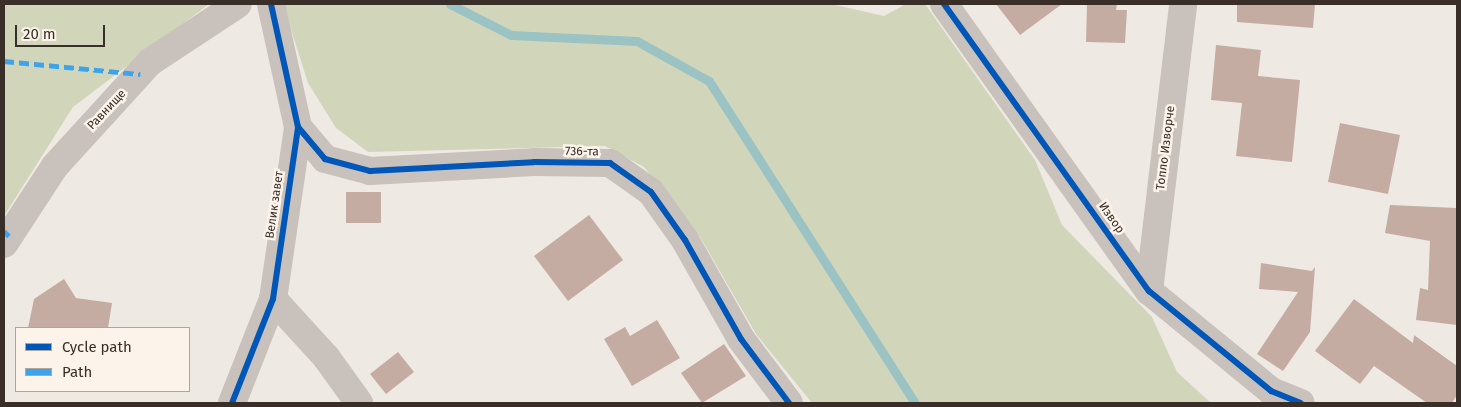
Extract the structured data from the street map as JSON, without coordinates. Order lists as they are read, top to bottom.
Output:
{
  "streets": {
    "street": [
      "Равнище",
      "Топло Изворче",
      "736-та",
      "Велик завет",
      "Извор"
    ]
  },
  "crossings": [
    ["Топло Изворче", "Извор"],
    ["736-та", "Велик завет"]
  ],
  "legend": ["Cycle path", "Path"],
  "scale_bar": "20 m"
}
